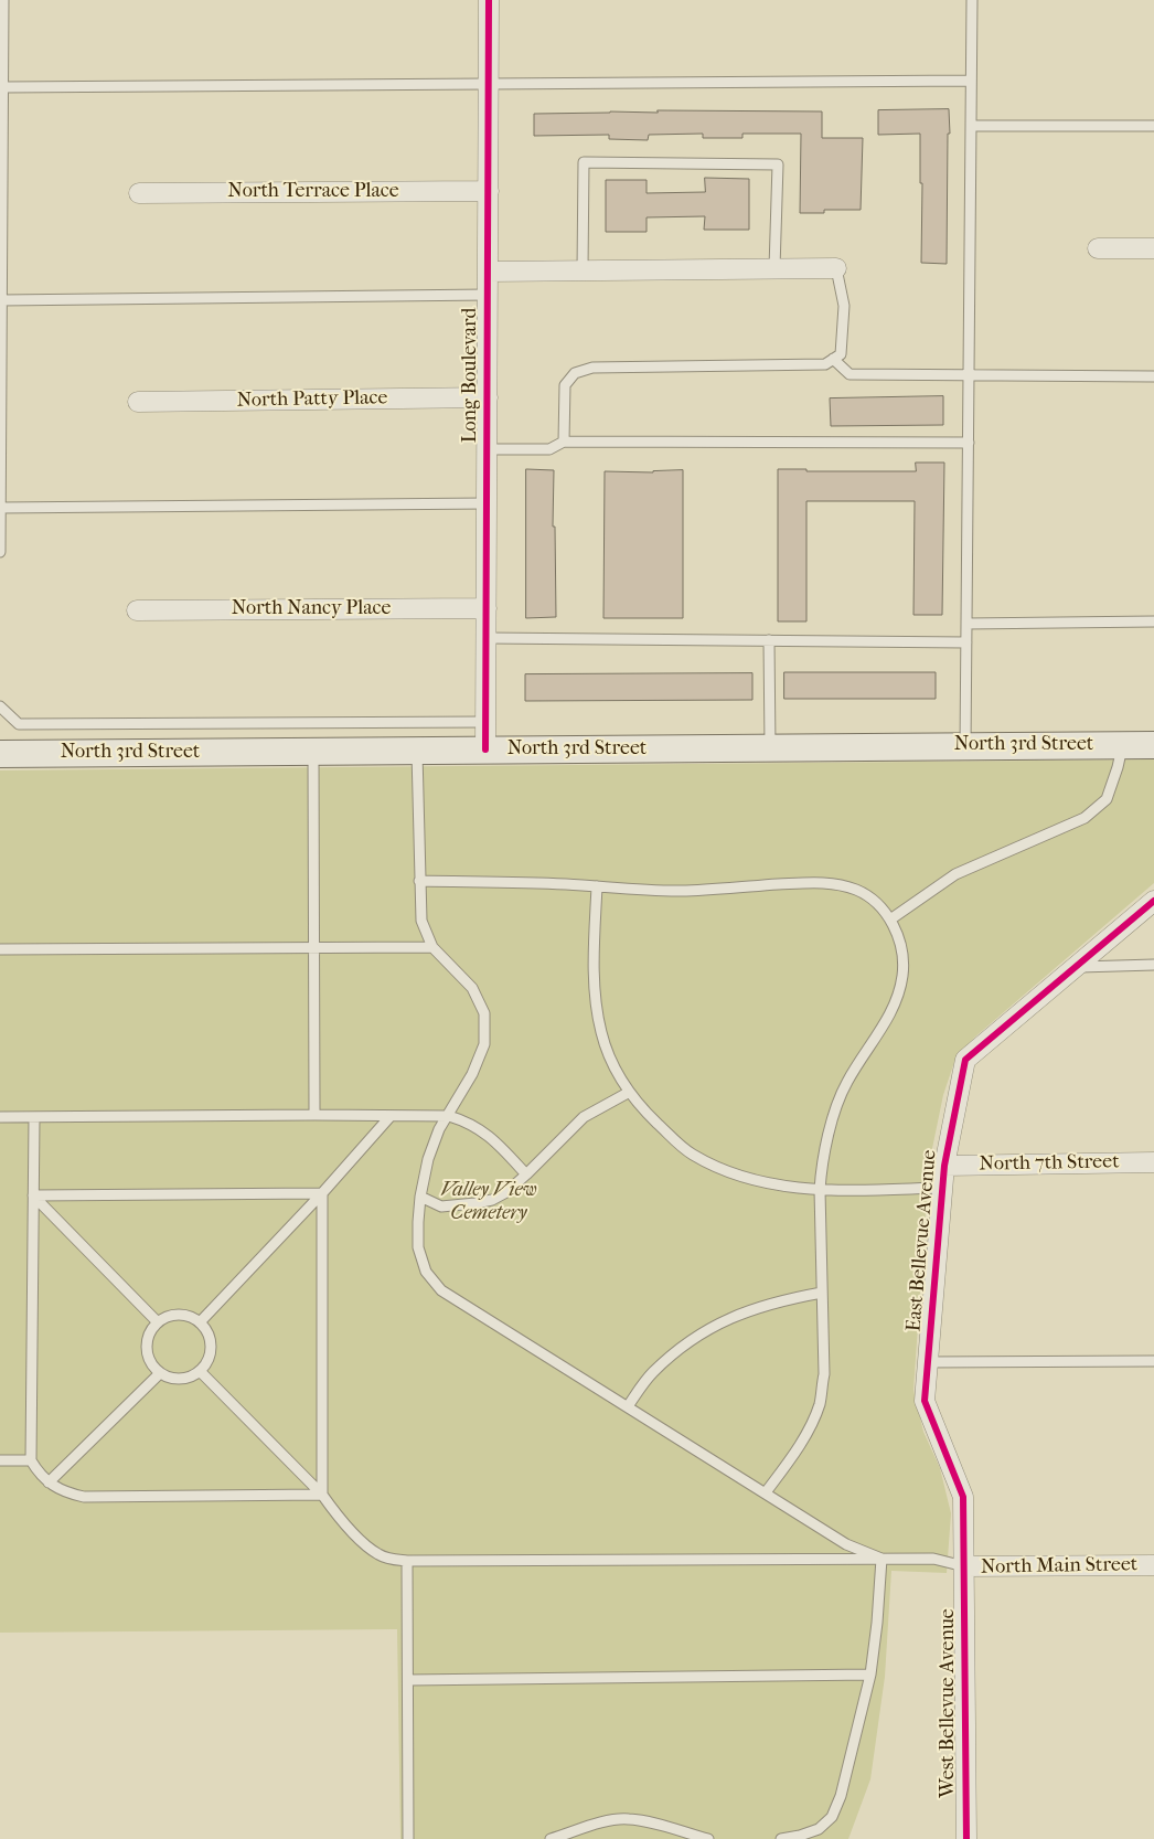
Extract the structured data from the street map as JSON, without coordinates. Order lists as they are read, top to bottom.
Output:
{
  "streets": {
    "main road": ["North 3rd Street"],
    "street": [
      "North Terrace Place",
      "Long Boulevard",
      "North Patty Place",
      "North Nancy Place",
      "North 7th Street",
      "East Bellevue Avenue",
      "North Main Street",
      "West Bellevue Avenue"
    ]
  },
  "crossings": [
    ["North Terrace Place", "Long Boulevard"],
    ["Long Boulevard", "North Patty Place"],
    ["Long Boulevard", "North Nancy Place"],
    ["Long Boulevard", "North 3rd Street"],
    ["North 7th Street", "East Bellevue Avenue"],
    ["East Bellevue Avenue", "North Main Street"],
    ["East Bellevue Avenue", "West Bellevue Avenue"],
    ["North Main Street", "West Bellevue Avenue"]
  ],
  "parks": ["Valley View Cemetery"]
}
